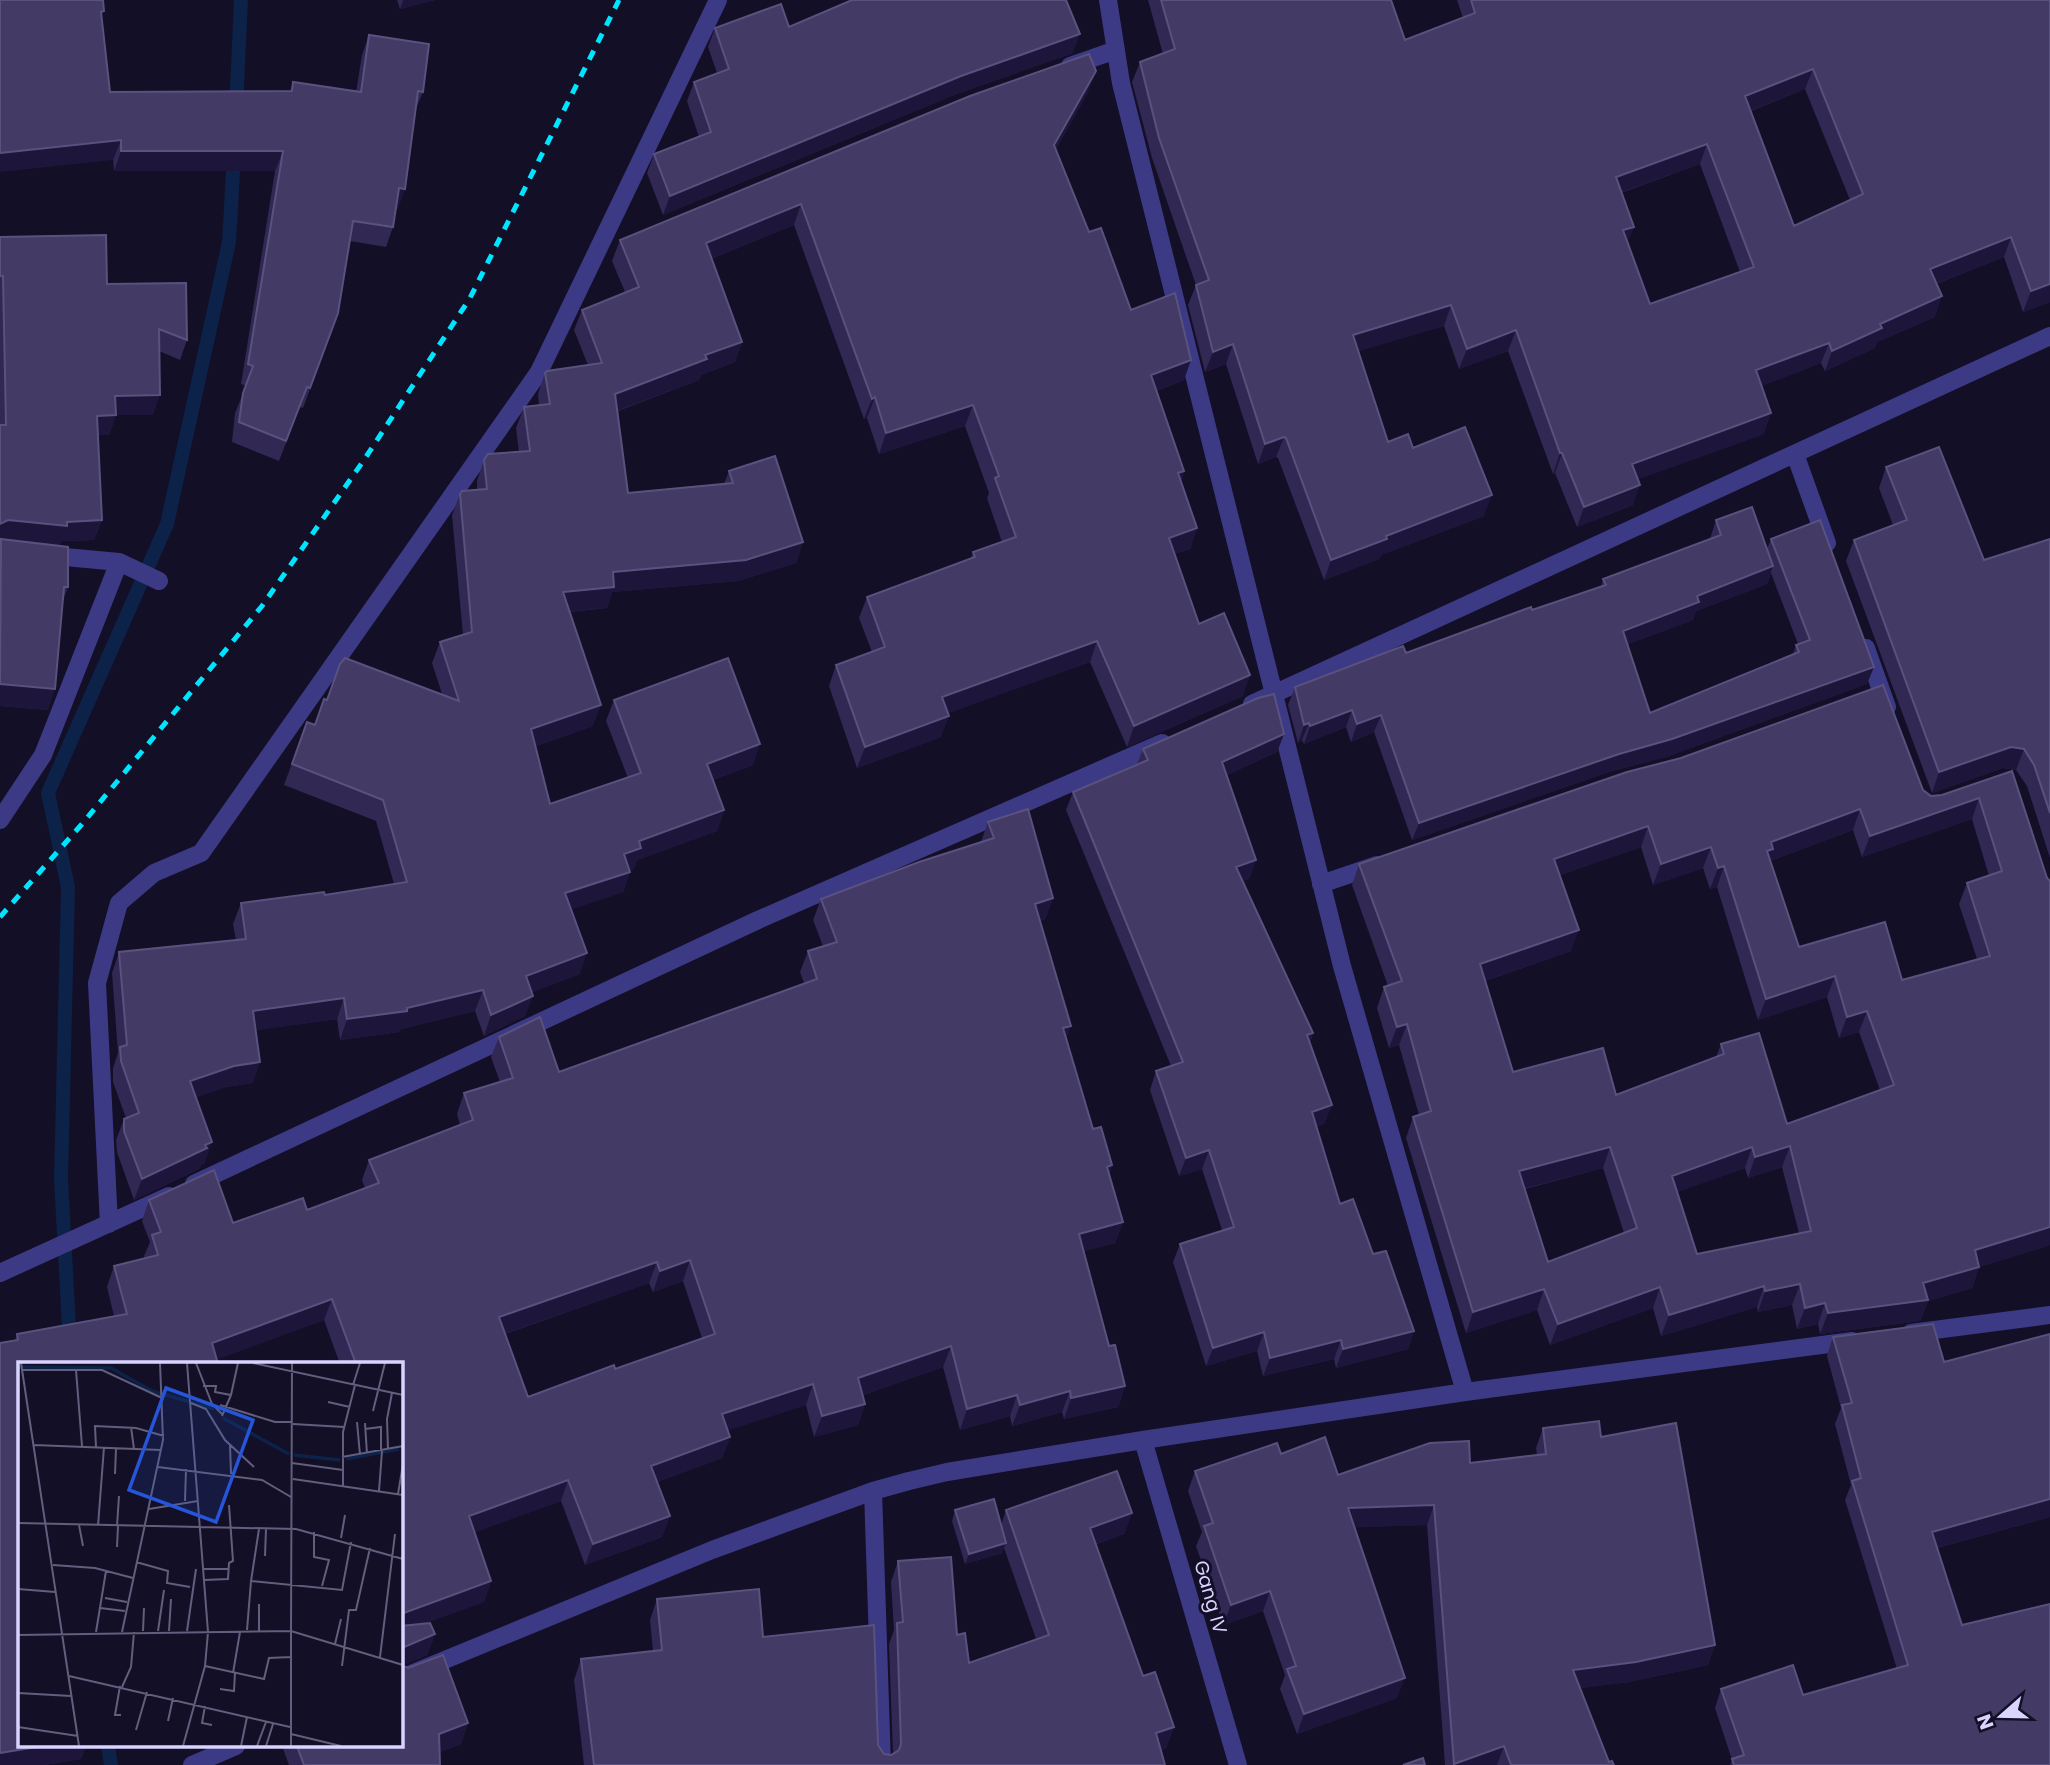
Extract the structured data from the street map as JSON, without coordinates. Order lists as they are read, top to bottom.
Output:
{
  "streets": {
    "street": ["Gang IV"]
  },
  "north": "left"
}
